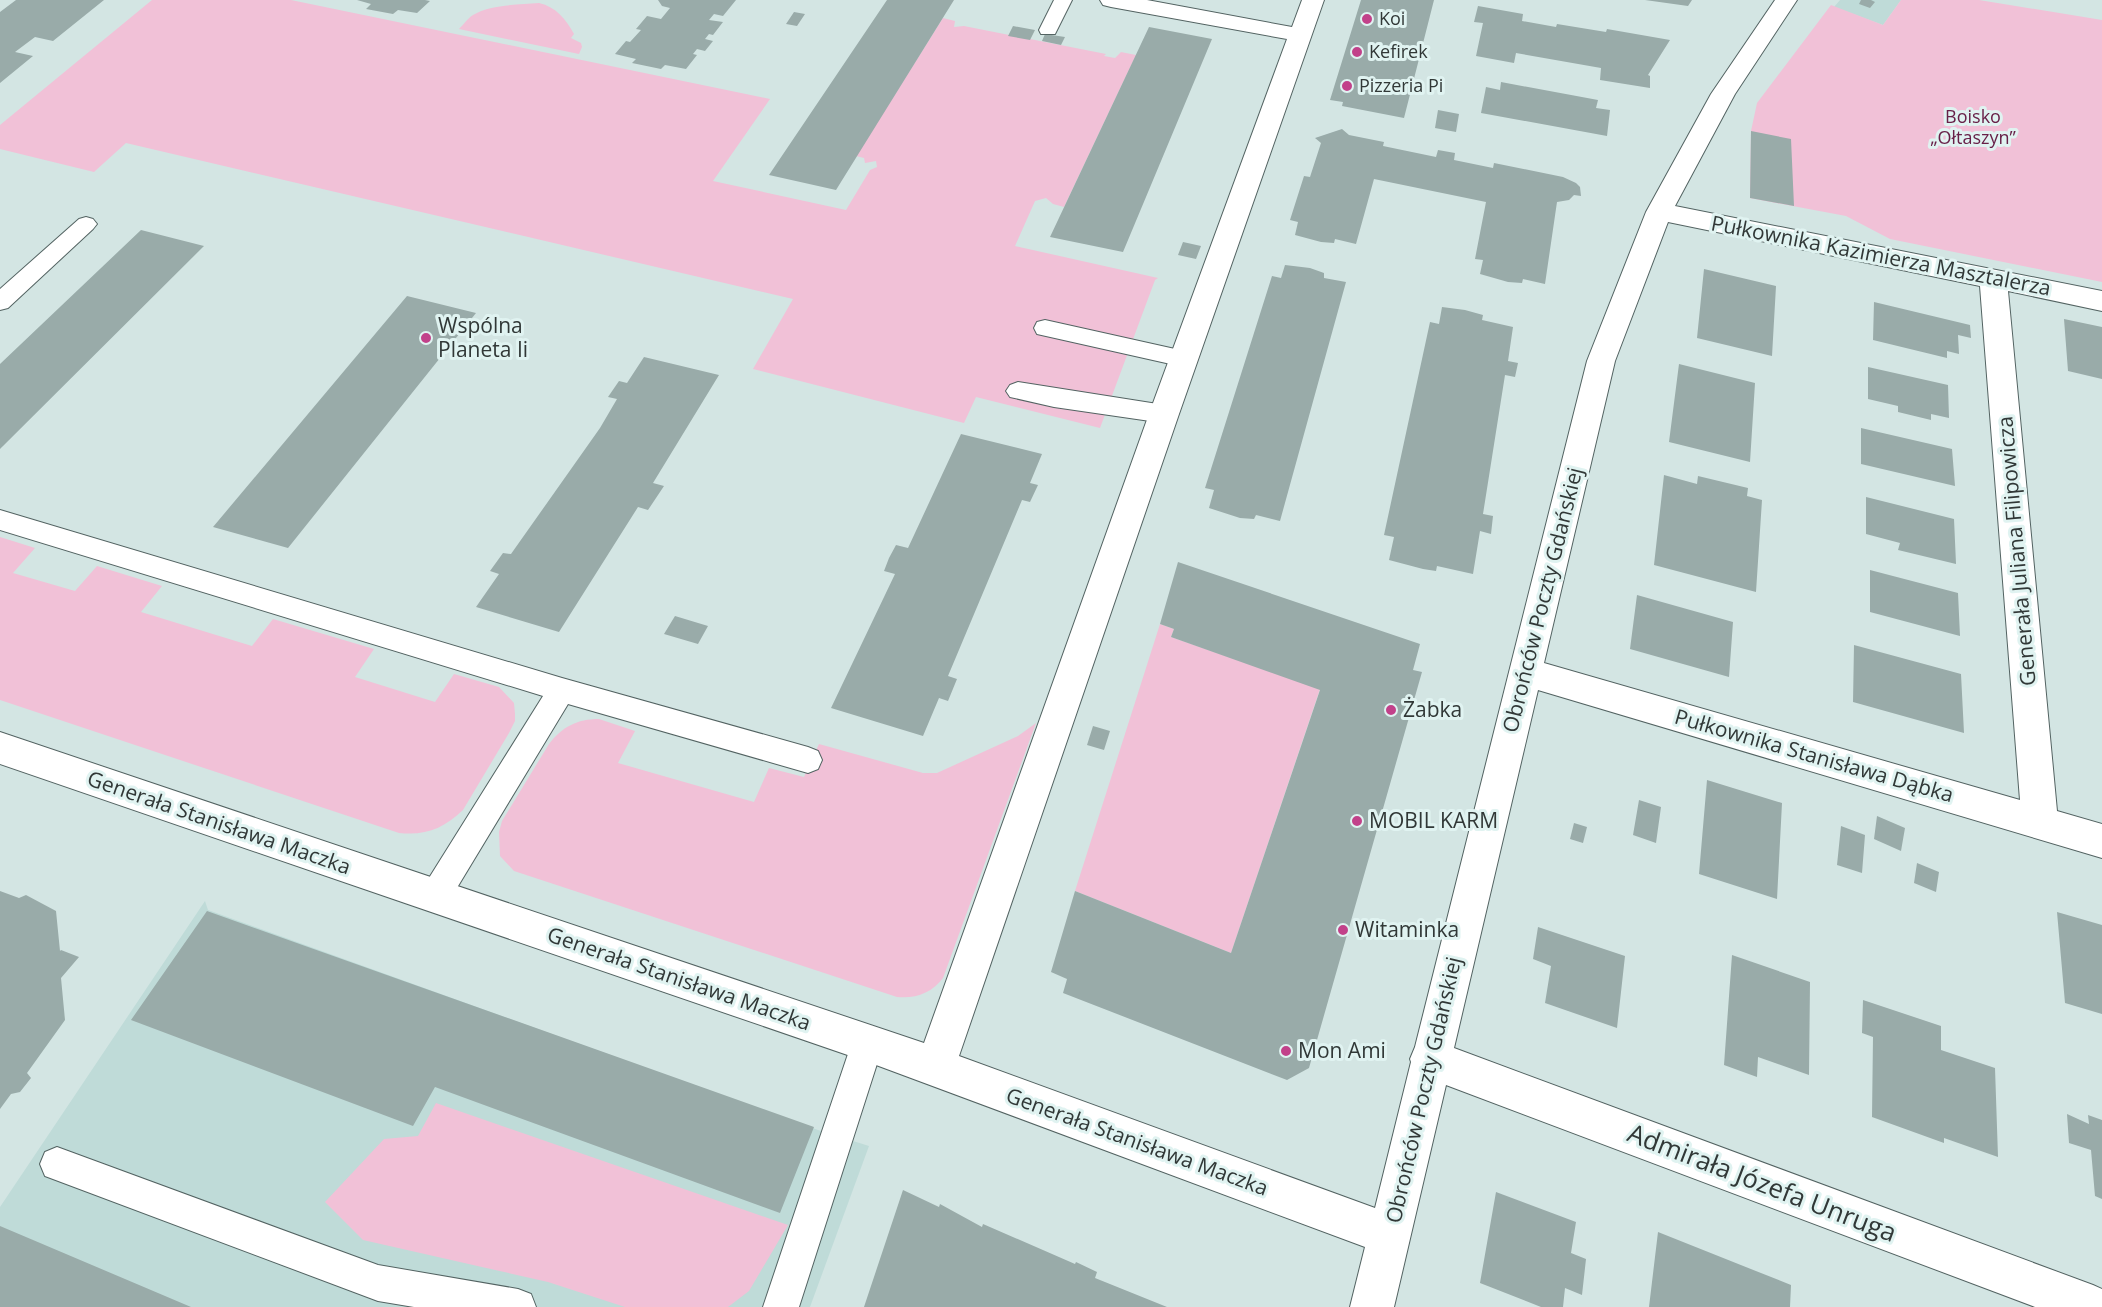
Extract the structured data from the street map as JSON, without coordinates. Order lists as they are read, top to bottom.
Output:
{
  "streets": {
    "street": [
      "Pułkownika Kazimierza Masztalerza",
      "Generała Juliana Filipowicza",
      "Obrońców Poczty Gdańskiej",
      "Pułkownika Stanisława Dąbka",
      "Generała Stanisława Maczka",
      "Admirała Józefa Unruga"
    ]
  },
  "crossings": [
    ["Pułkownika Kazimierza Masztalerza", "Generała Juliana Filipowicza"],
    ["Pułkownika Kazimierza Masztalerza", "Obrońców Poczty Gdańskiej"],
    ["Generała Juliana Filipowicza", "Pułkownika Stanisława Dąbka"],
    ["Obrońców Poczty Gdańskiej", "Pułkownika Stanisława Dąbka"],
    ["Obrońców Poczty Gdańskiej", "Generała Stanisława Maczka"],
    ["Obrońców Poczty Gdańskiej", "Admirała Józefa Unruga"]
  ],
  "parks": ["Boisko „Ołtaszyn”"],
  "places": [
    "Koi",
    "Kefirek",
    "Pizzeria Pi",
    "Wspólna Planeta Ii",
    "Żabka",
    "MOBIL KARM",
    "Witaminka",
    "Mon Ami"
  ]
}
